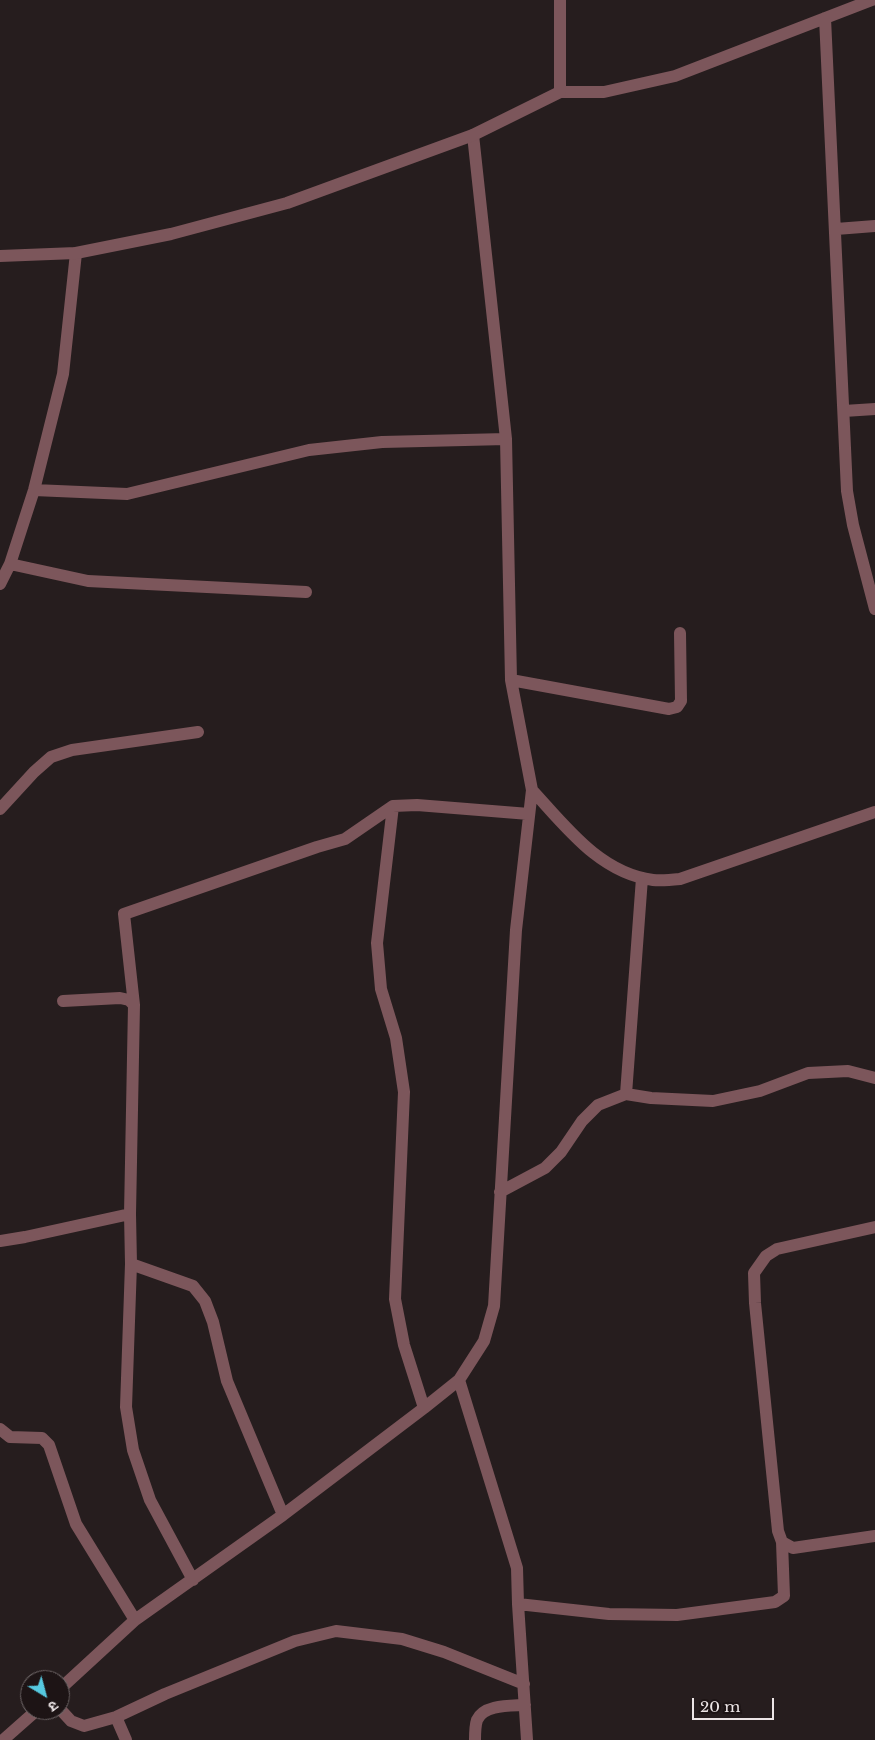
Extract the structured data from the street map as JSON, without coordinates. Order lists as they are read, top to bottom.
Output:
{
  "scale_bar": "20 m",
  "north": "bottom right"
}
